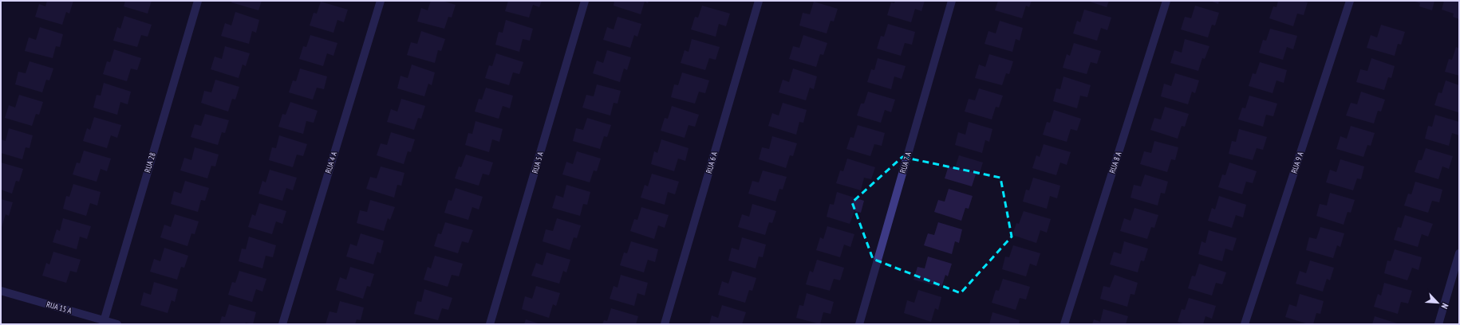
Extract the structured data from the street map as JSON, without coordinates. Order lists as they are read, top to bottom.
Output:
{
  "streets": {
    "street": [
      "RUA 28",
      "RUA 4 A",
      "RUA 5 A",
      "RUA 6 A",
      "RUA 7 A",
      "RUA 8 A",
      "RUA 9 A",
      "RUA 15 A"
    ]
  },
  "crossings": [
    ["RUA 28", "RUA 15 A"]
  ],
  "north": "bottom right"
}
